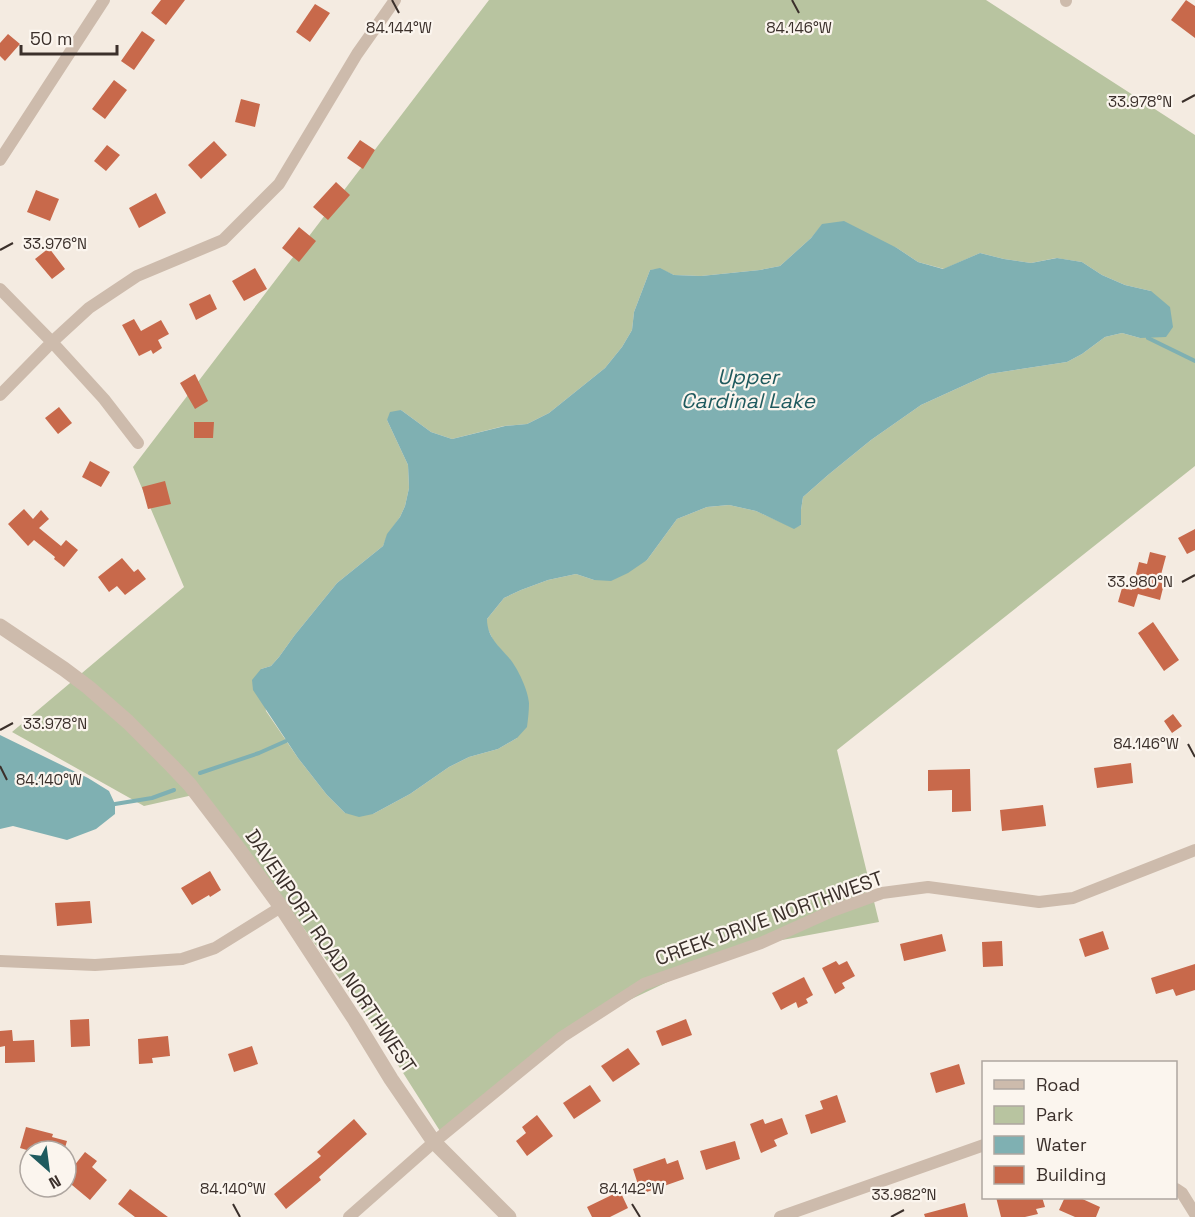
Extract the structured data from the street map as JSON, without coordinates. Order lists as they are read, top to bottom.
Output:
{
  "streets": {
    "street": ["CREEK DRIVE NORTHWEST", "DAVENPORT ROAD NORTHWEST"]
  },
  "crossings": [
    ["CREEK DRIVE NORTHWEST", "DAVENPORT ROAD NORTHWEST"]
  ],
  "water": ["Upper Cardinal Lake"],
  "legend": [
    "Road",
    "Park",
    "Water",
    "Building"
  ],
  "scale_bar": "50 m",
  "north": "bottom right",
  "coordinates": [
    "84.144°W",
    "84.146°W",
    "33.978°N",
    "33.976°N",
    "33.980°N",
    "84.140°W",
    "84.142°W",
    "33.982°N"
  ]
}
